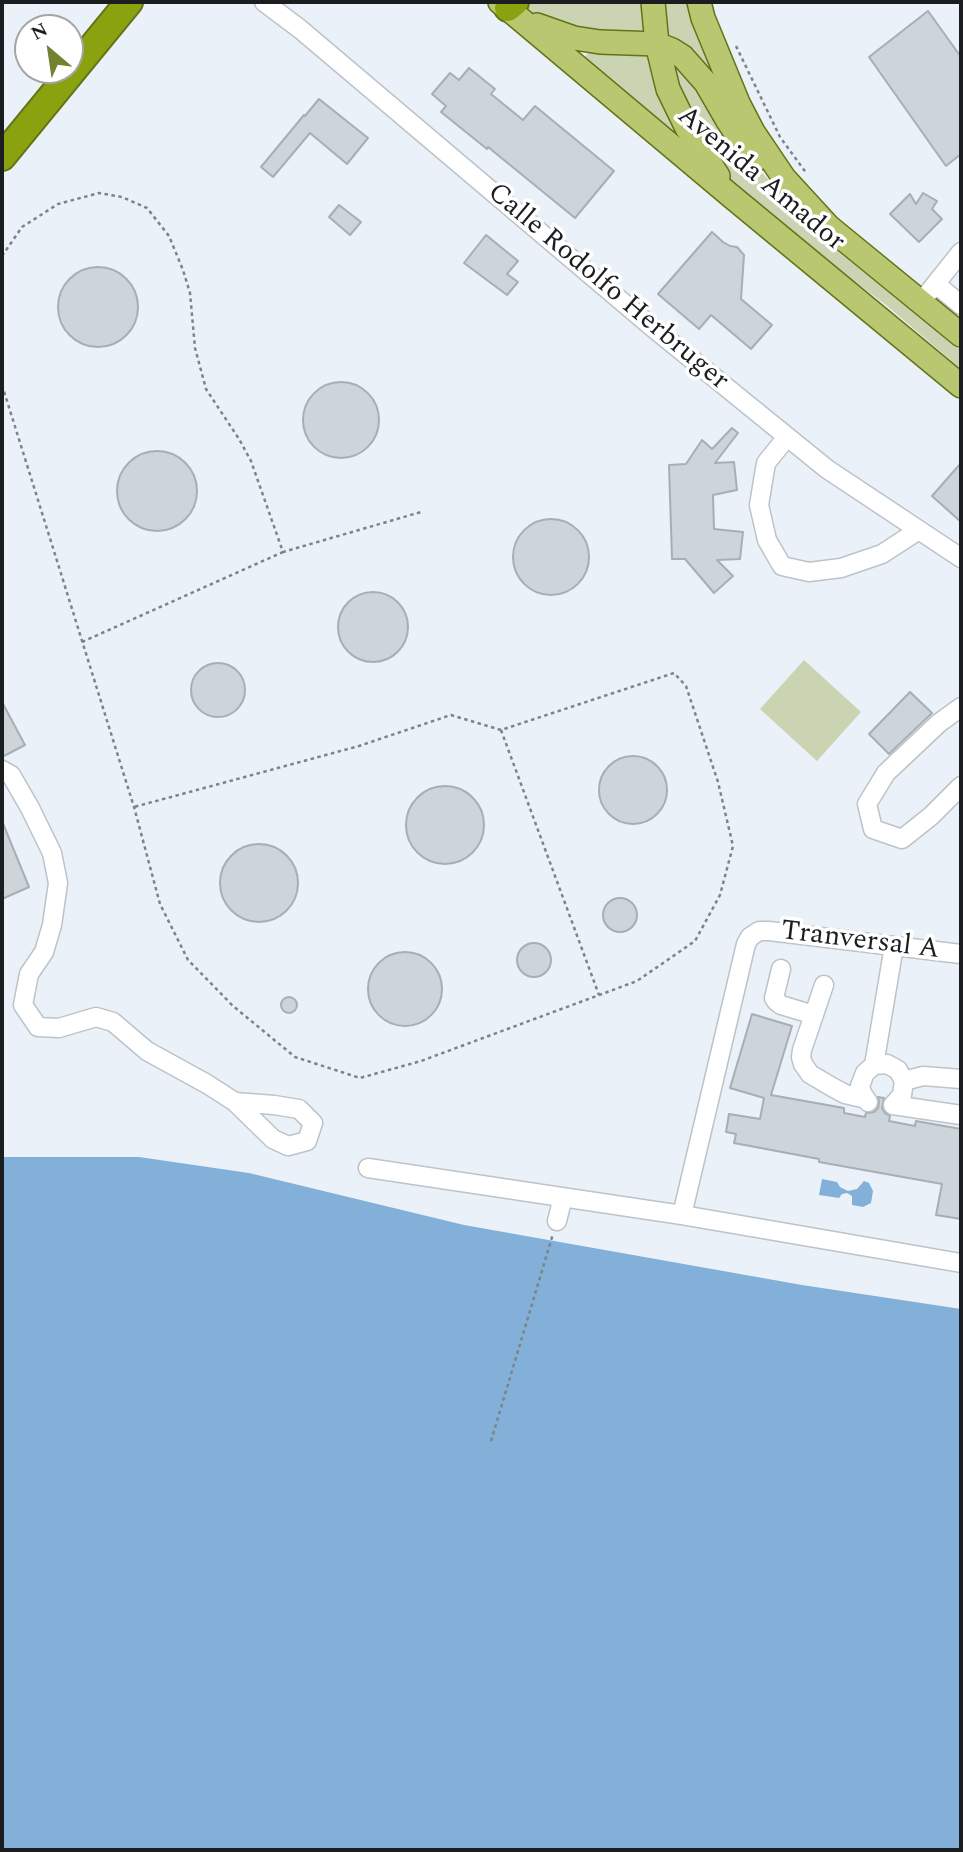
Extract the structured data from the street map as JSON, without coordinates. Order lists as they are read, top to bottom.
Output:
{
  "streets": {
    "main road": ["Avenida Amador"],
    "street": ["Calle Rodolfo Herbruger", "Tranversal A"]
  },
  "north": "top left"
}
